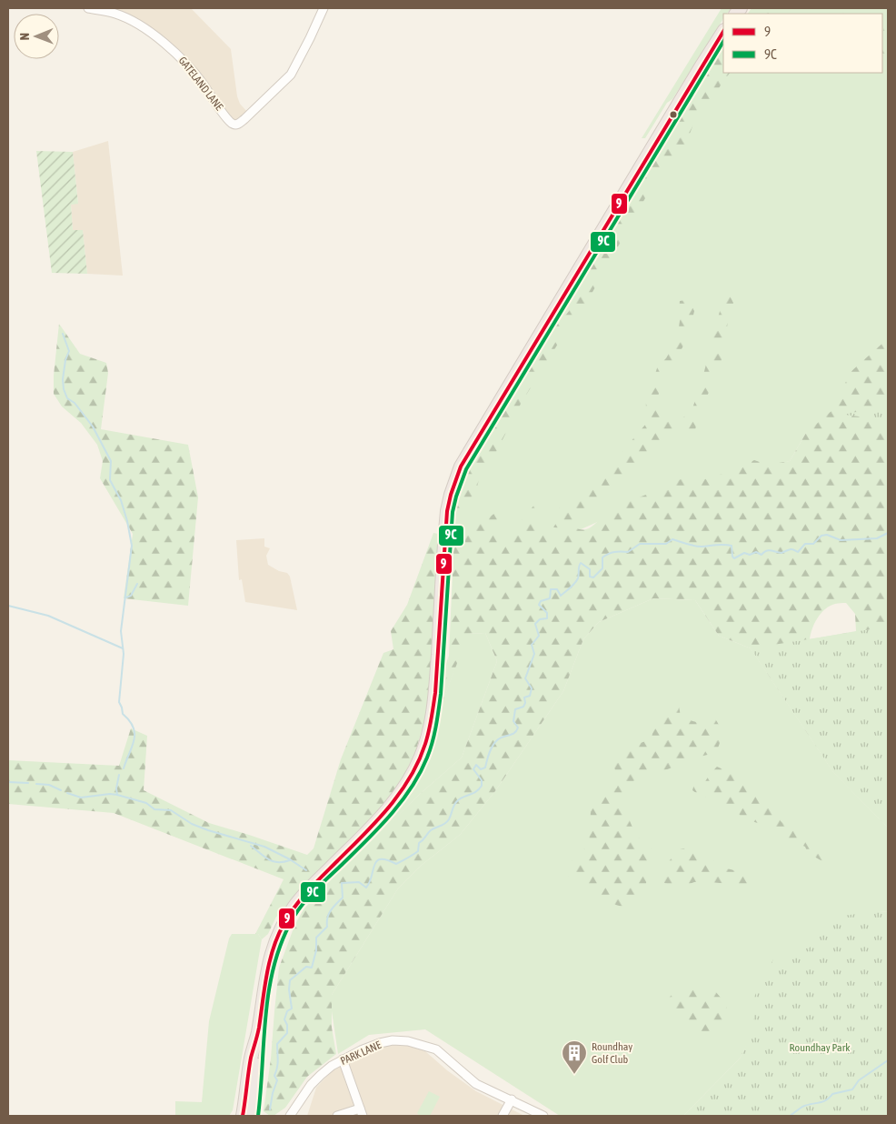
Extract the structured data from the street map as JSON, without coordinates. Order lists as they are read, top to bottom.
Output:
{
  "streets": {
    "street": ["GATELAND LANE", "PARK LANE"]
  },
  "parks": ["Roundhay Park"],
  "places": {
    "building": ["Roundhay Golf Club"]
  },
  "lines": ["transit line 9", "transit line 9C"],
  "legend": ["9", "9C"],
  "north": "left"
}
